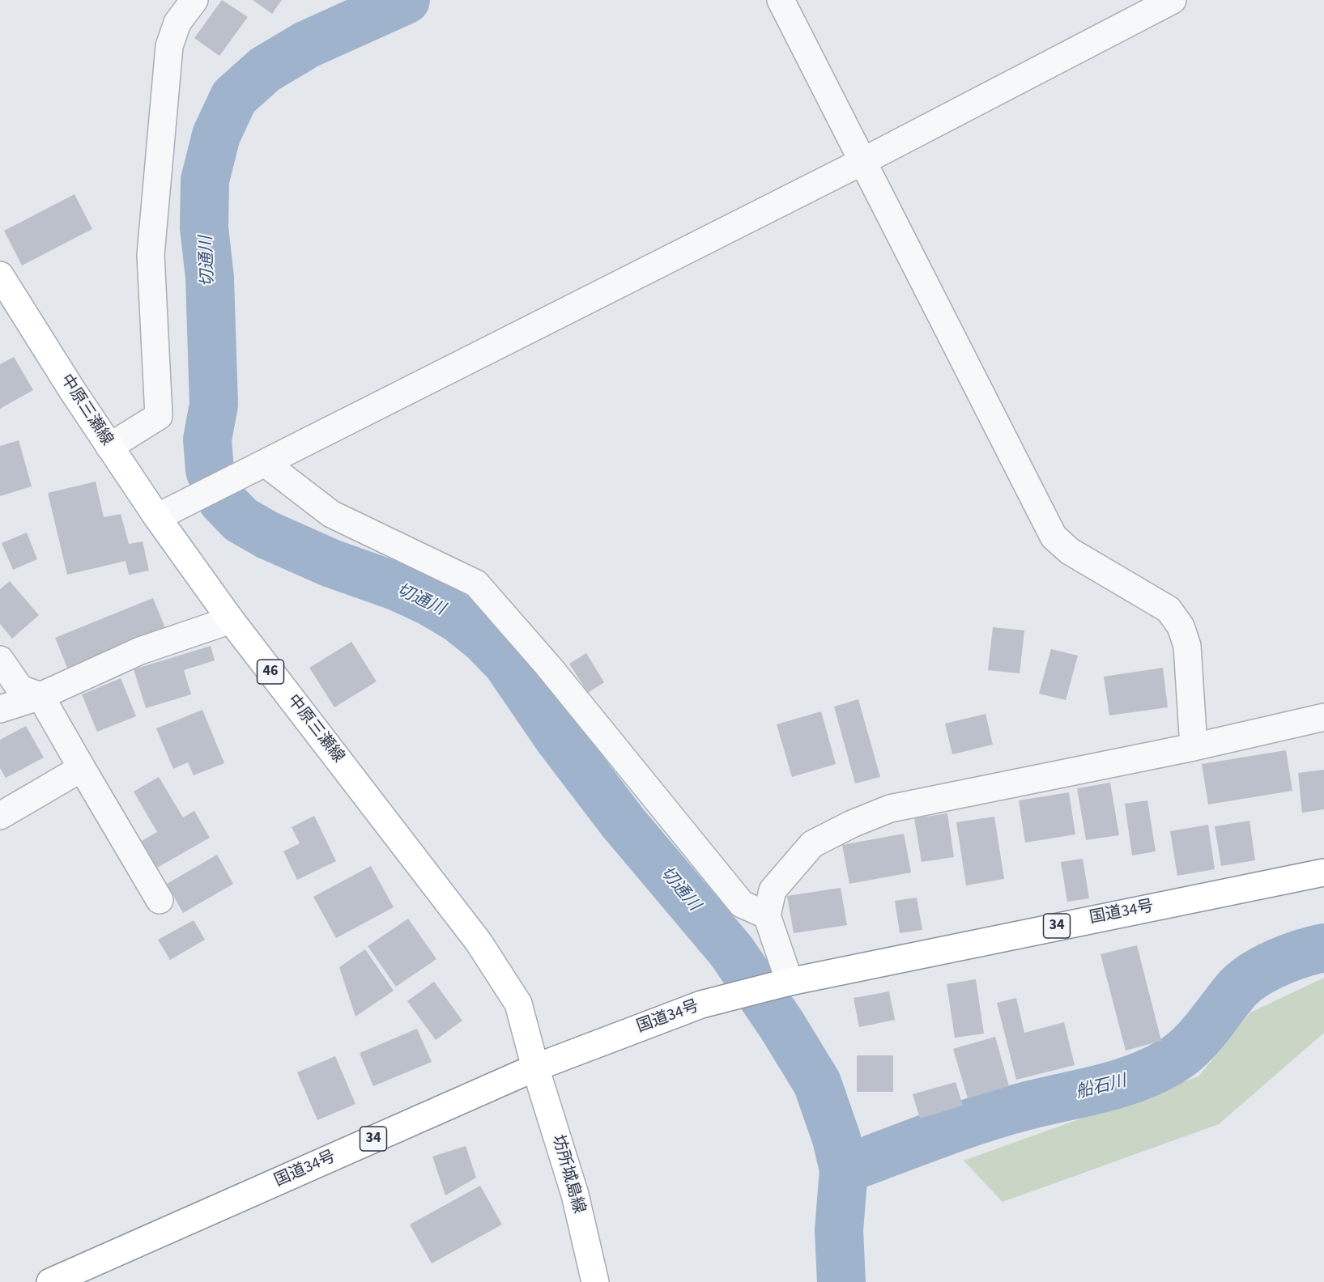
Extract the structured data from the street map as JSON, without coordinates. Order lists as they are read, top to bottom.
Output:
{
  "streets": {
    "main road": [
      "中原三瀬線",
      "46",
      "国道34号",
      "34",
      "坊所城島線"
    ]
  },
  "crossings": [
    ["中原三瀬線", "国道34号"],
    ["中原三瀬線", "坊所城島線"],
    ["国道34号", "坊所城島線"]
  ],
  "water": ["切通川", "船石川"]
}
